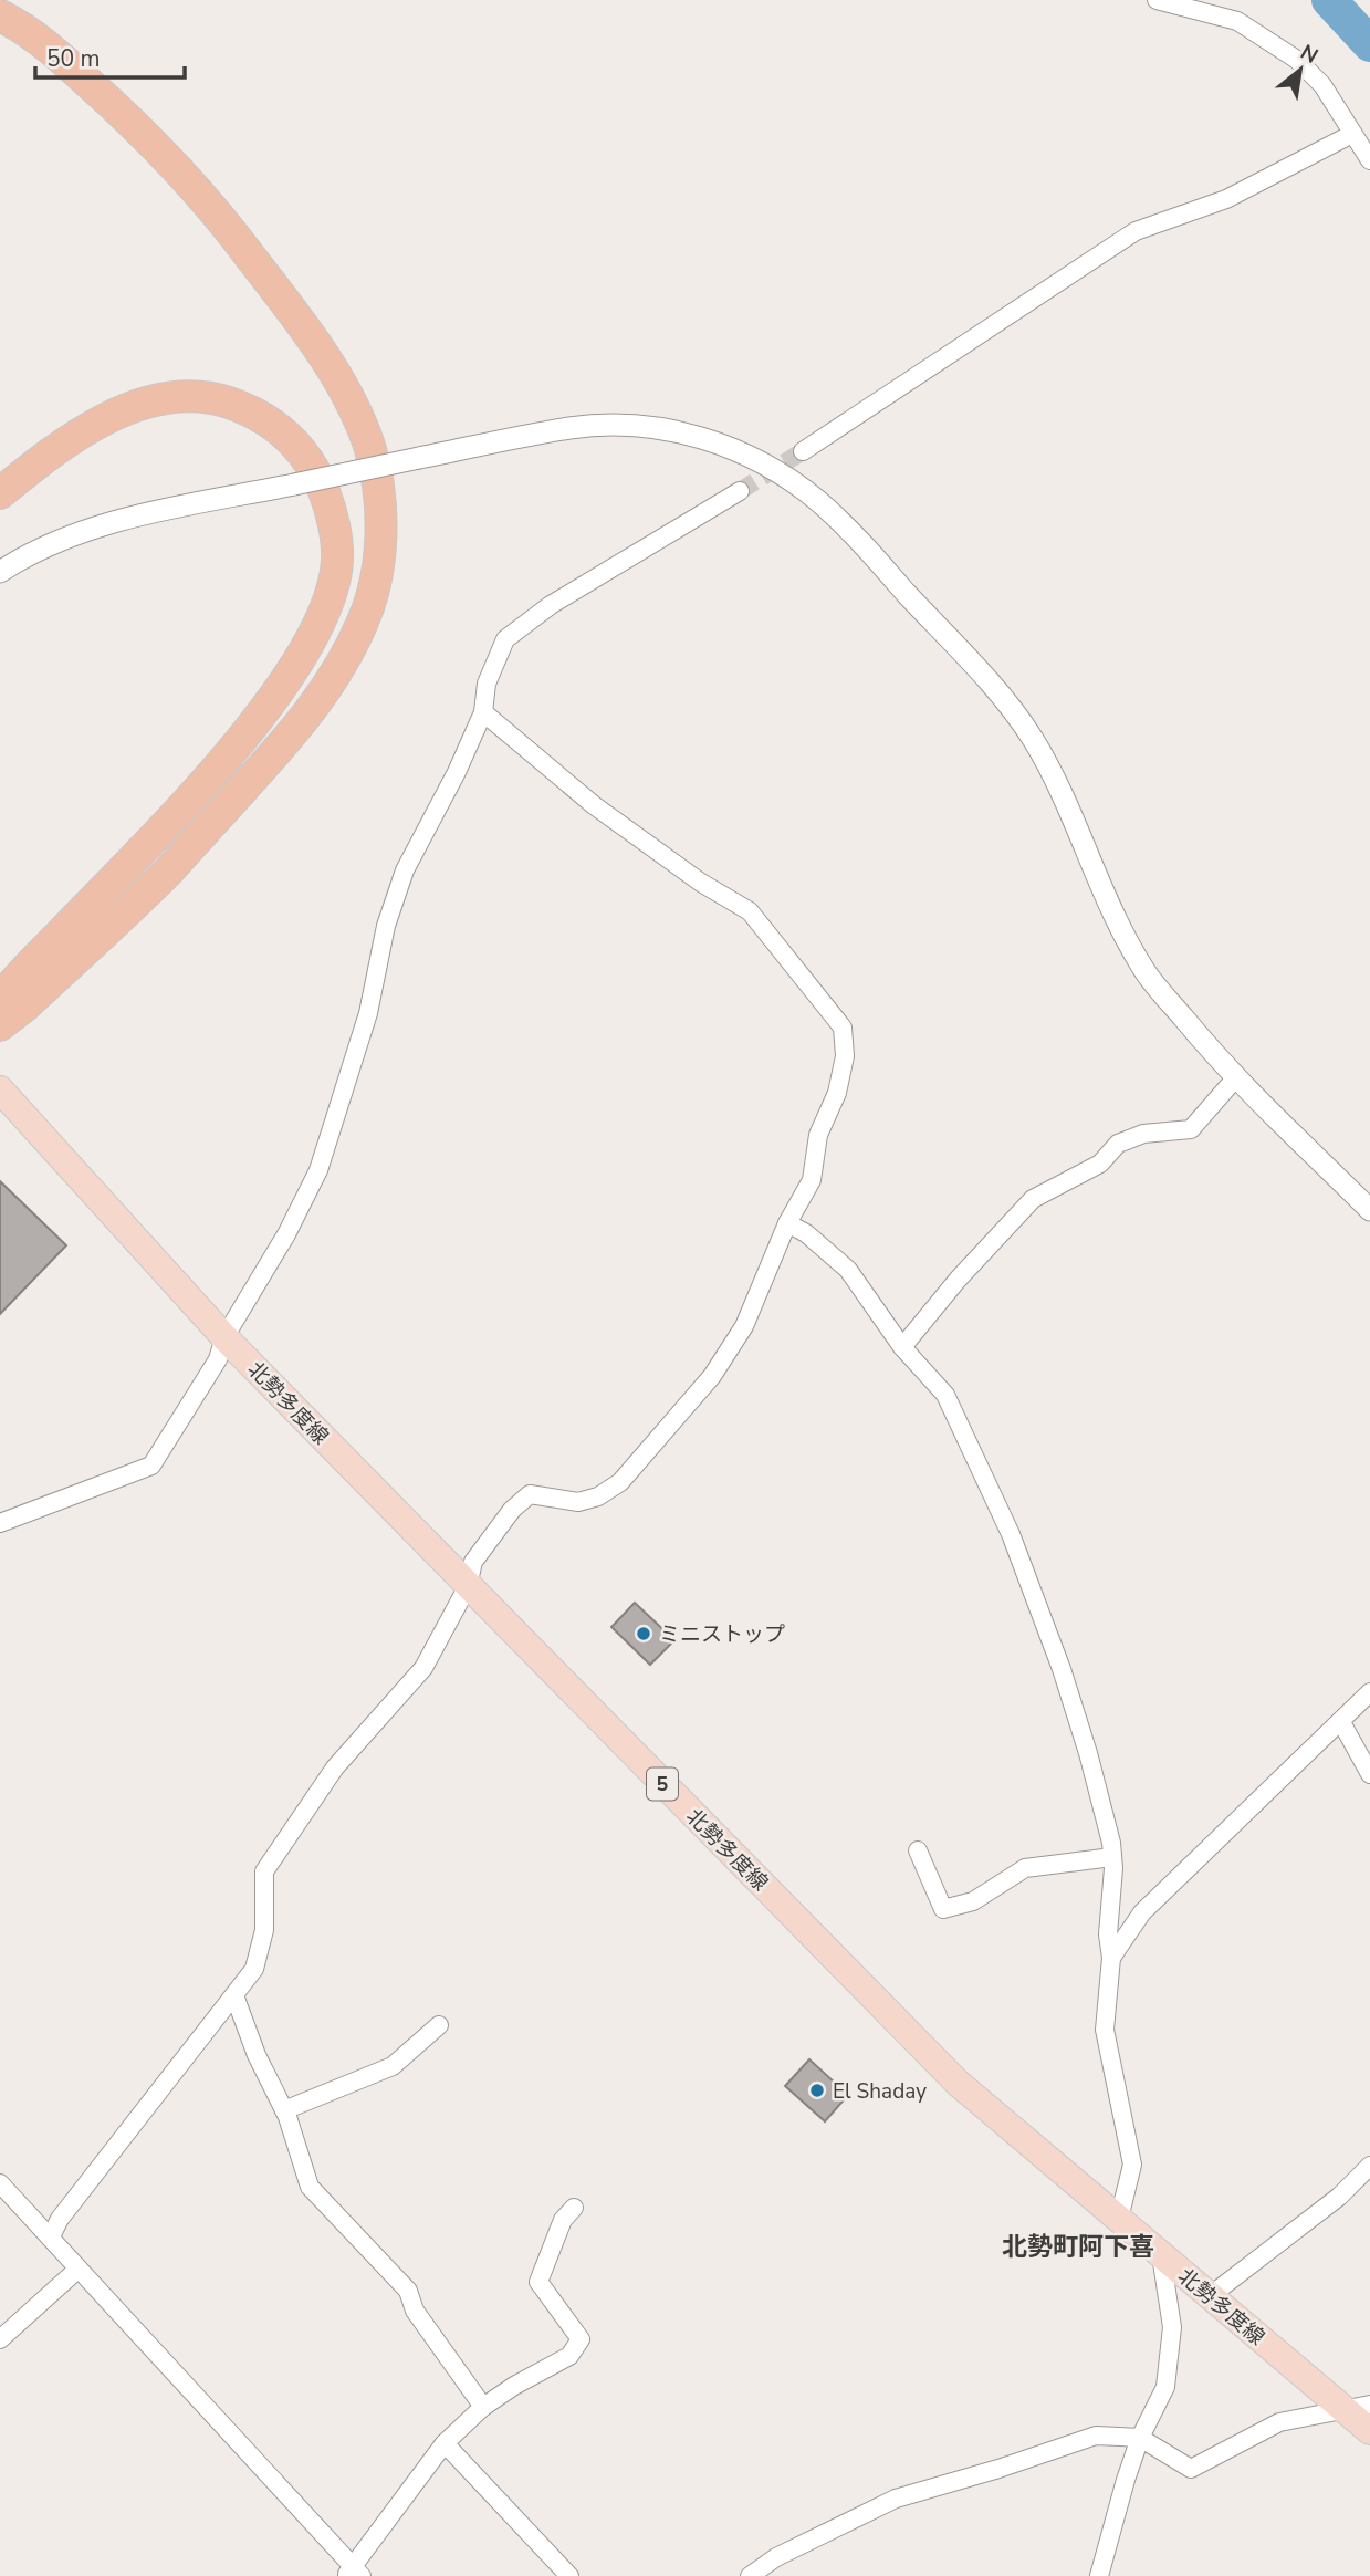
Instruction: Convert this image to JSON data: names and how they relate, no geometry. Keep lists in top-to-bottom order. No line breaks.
{"streets":{"main road":["北勢多度線","5"]},"districts":["北勢町阿下喜"],"places":["ミニストップ","El Shaday"],"scale_bar":"50 m","north":"top right"}
